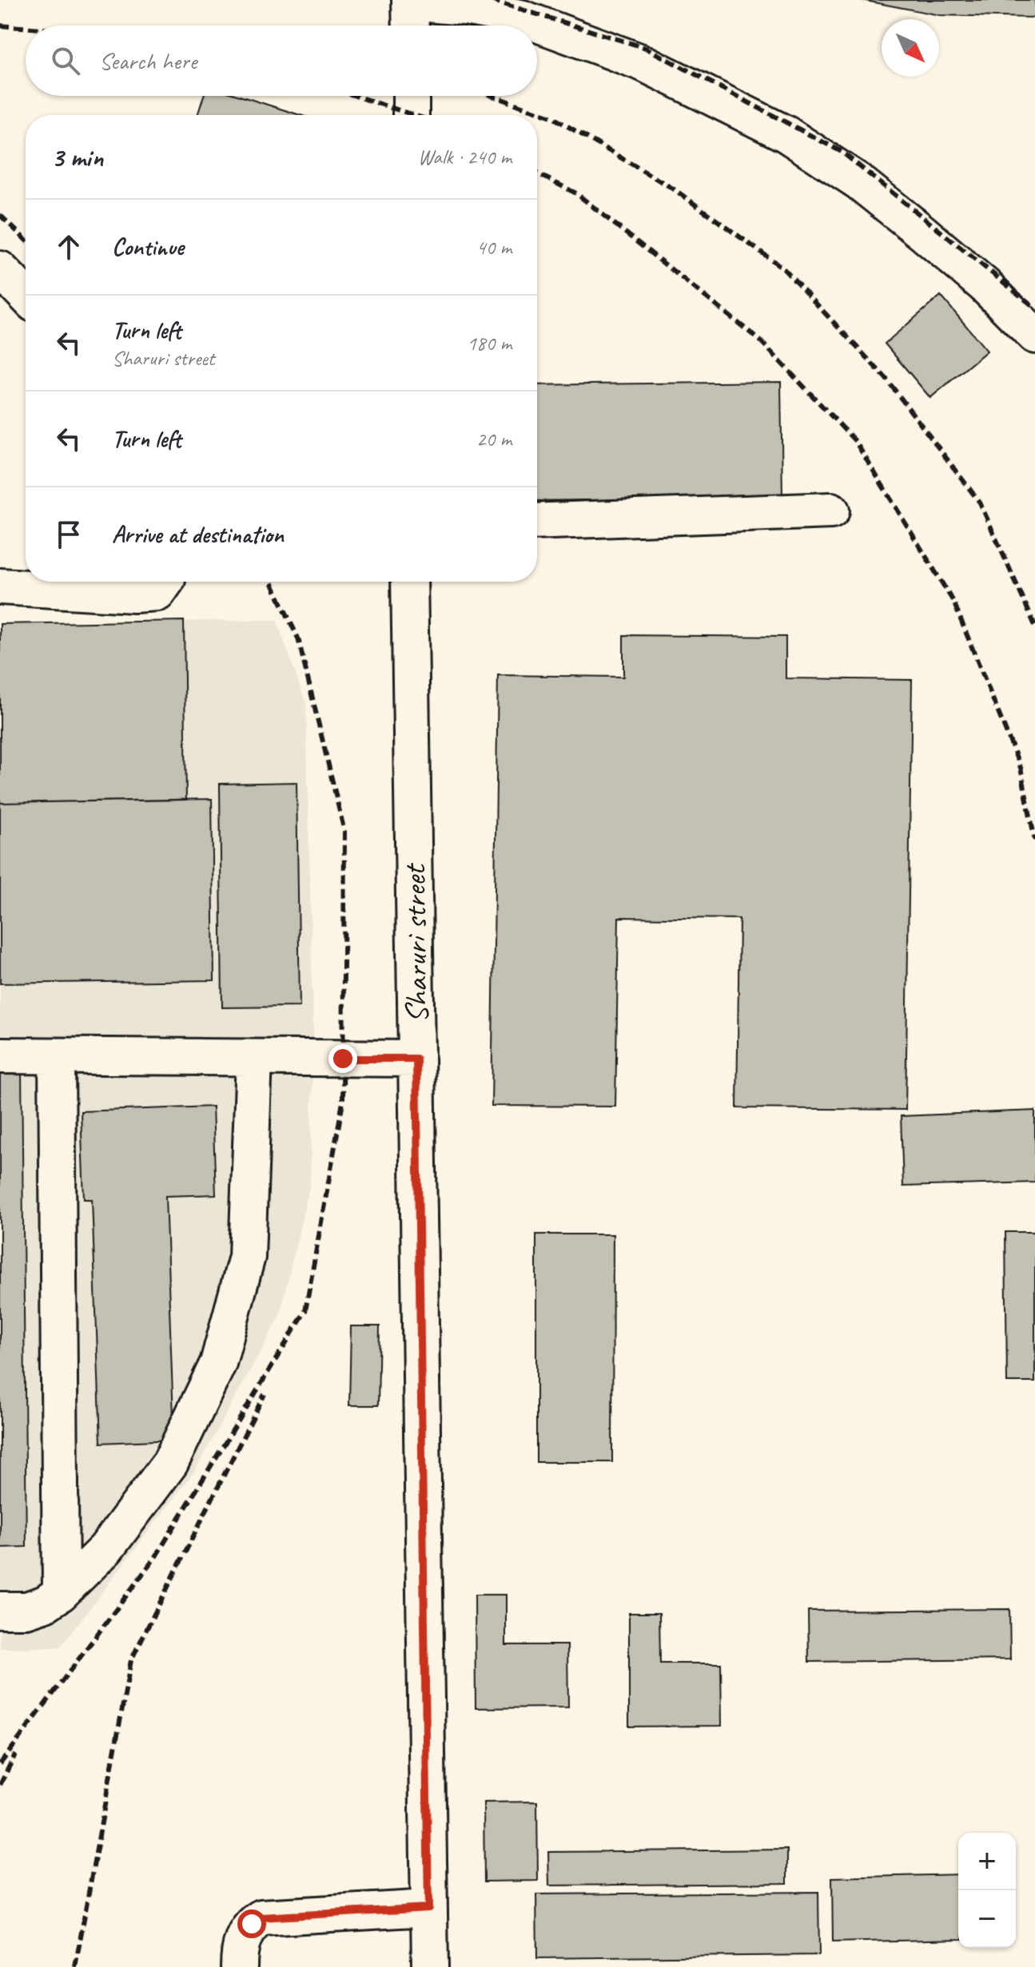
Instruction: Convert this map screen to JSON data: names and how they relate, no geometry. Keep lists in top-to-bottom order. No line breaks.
{"streets":{"street":["Sharuri street"]},"north":"bottom right","page":{"search":"Search here","heading":["3 min","Walk · 240 m"],"list":[["Continue","40 m"],["Turn left","Sharuri street","180 m"],["Turn left","20 m"],"Arrive at destination"],"map_buttons":["+","−"]}}
